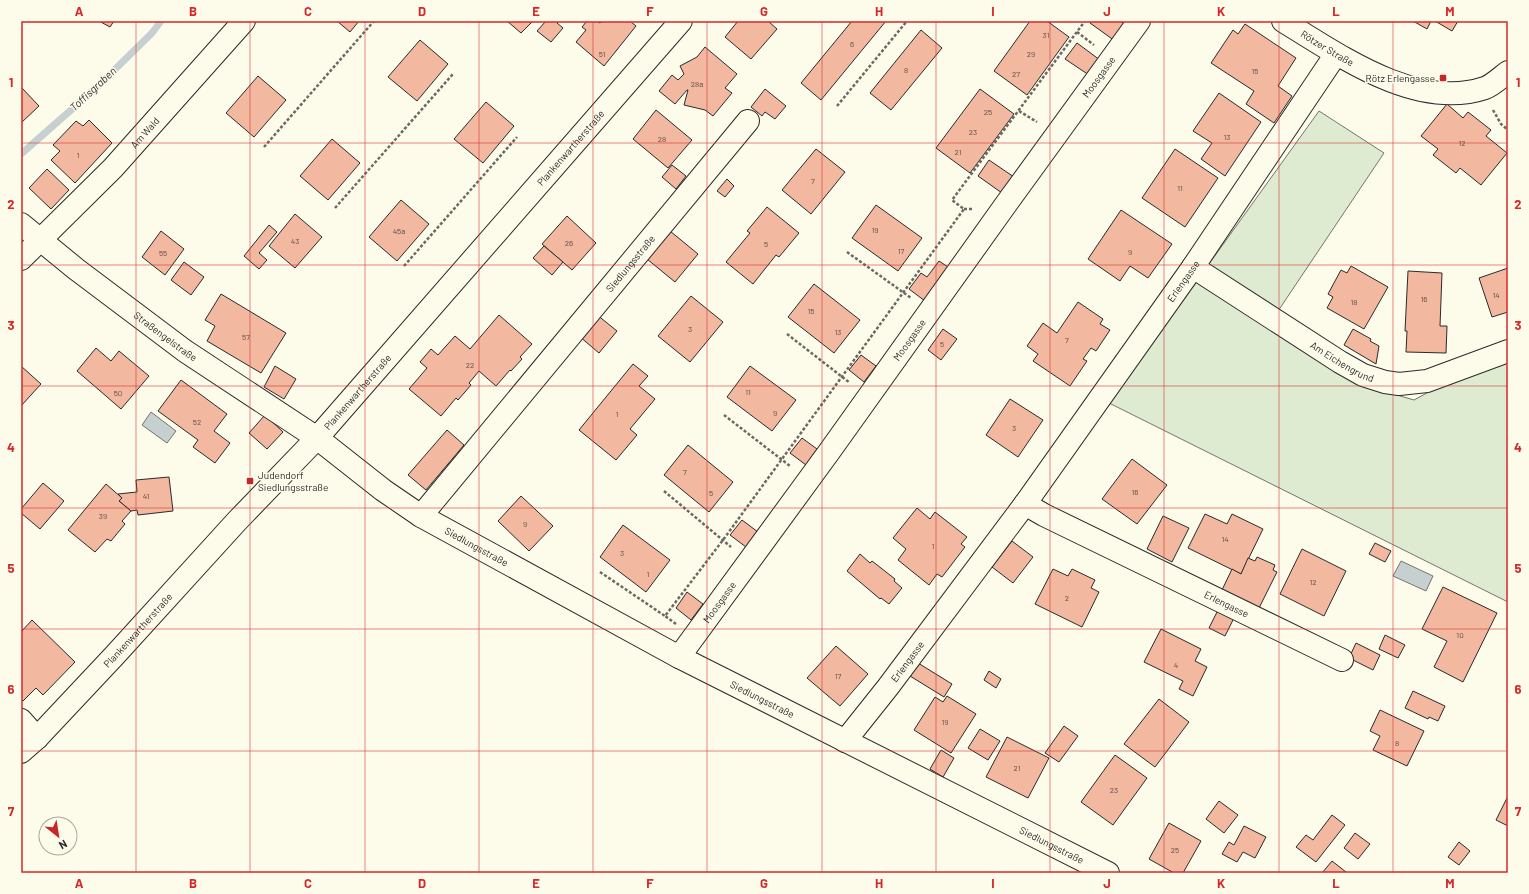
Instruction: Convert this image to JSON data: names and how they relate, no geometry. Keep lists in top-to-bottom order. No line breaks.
{"streets":{"street":["Rötzer Straße","Moosgasse","Am Wald","Plankenwartherstraße","Siedlungsstraße","Erlengasse","Straßengelstraße","Am Eichengrund"]},"crossings":[["Rötzer Straße","Erlengasse"],["Moosgasse","Siedlungsstraße"],["Am Wald","Straßengelstraße"],["Plankenwartherstraße","Siedlungsstraße"],["Plankenwartherstraße","Straßengelstraße"],["Siedlungsstraße","Erlengasse"],["Siedlungsstraße","Straßengelstraße"],["Erlengasse","Am Eichengrund"]],"water":["Toffisgraben"],"places":{"transit":["Rötz Erlengasse","Judendorf Siedlungsstraße"]},"house_numbers":["31","6","51","29","8","15","27","28a","25","23","13","28","12","21","1","7","11","19","45a","43","26","5","17","9","55","14","16","18","15","3","13","57","7","5","22","11","50","9","1","52","3","7","16","5","41","39","9","14","1","3","1","12","2","10","4","17","19","8","21","23","25"],"north":"bottom right","grid":{"columns":["A","B","C","D","E","F","G","H","I","J","K","L","M"],"rows":["1","2","3","4","5","6","7"]}}
